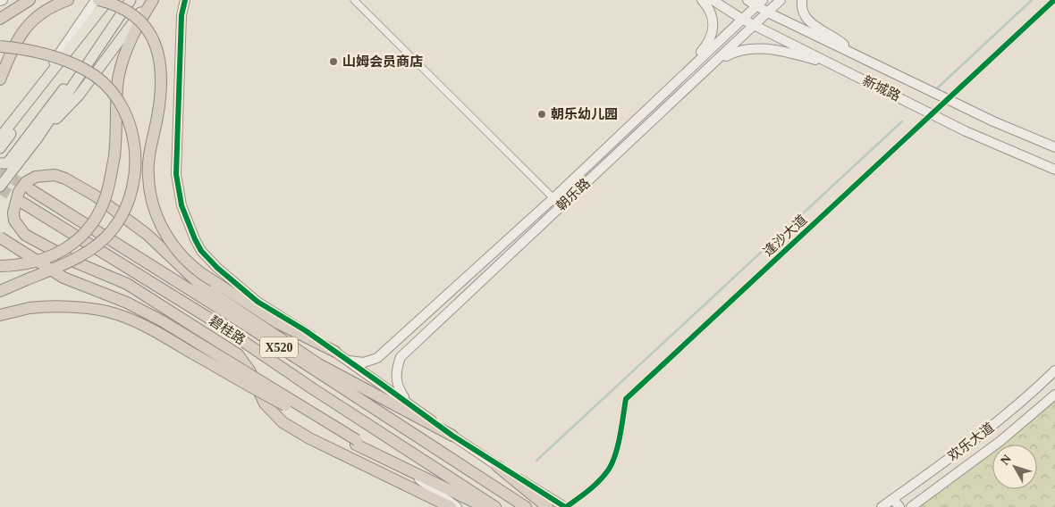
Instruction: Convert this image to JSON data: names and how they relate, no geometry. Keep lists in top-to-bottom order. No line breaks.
{"streets":{"highway":["碧桂路","X520"],"street":["新城路","朝乐路","逢沙大道","欢乐大道"]},"crossings":[["新城路","朝乐路"],["新城路","逢沙大道"]],"places":["山姆会员商店","朝乐幼儿园"],"north":"top left"}
